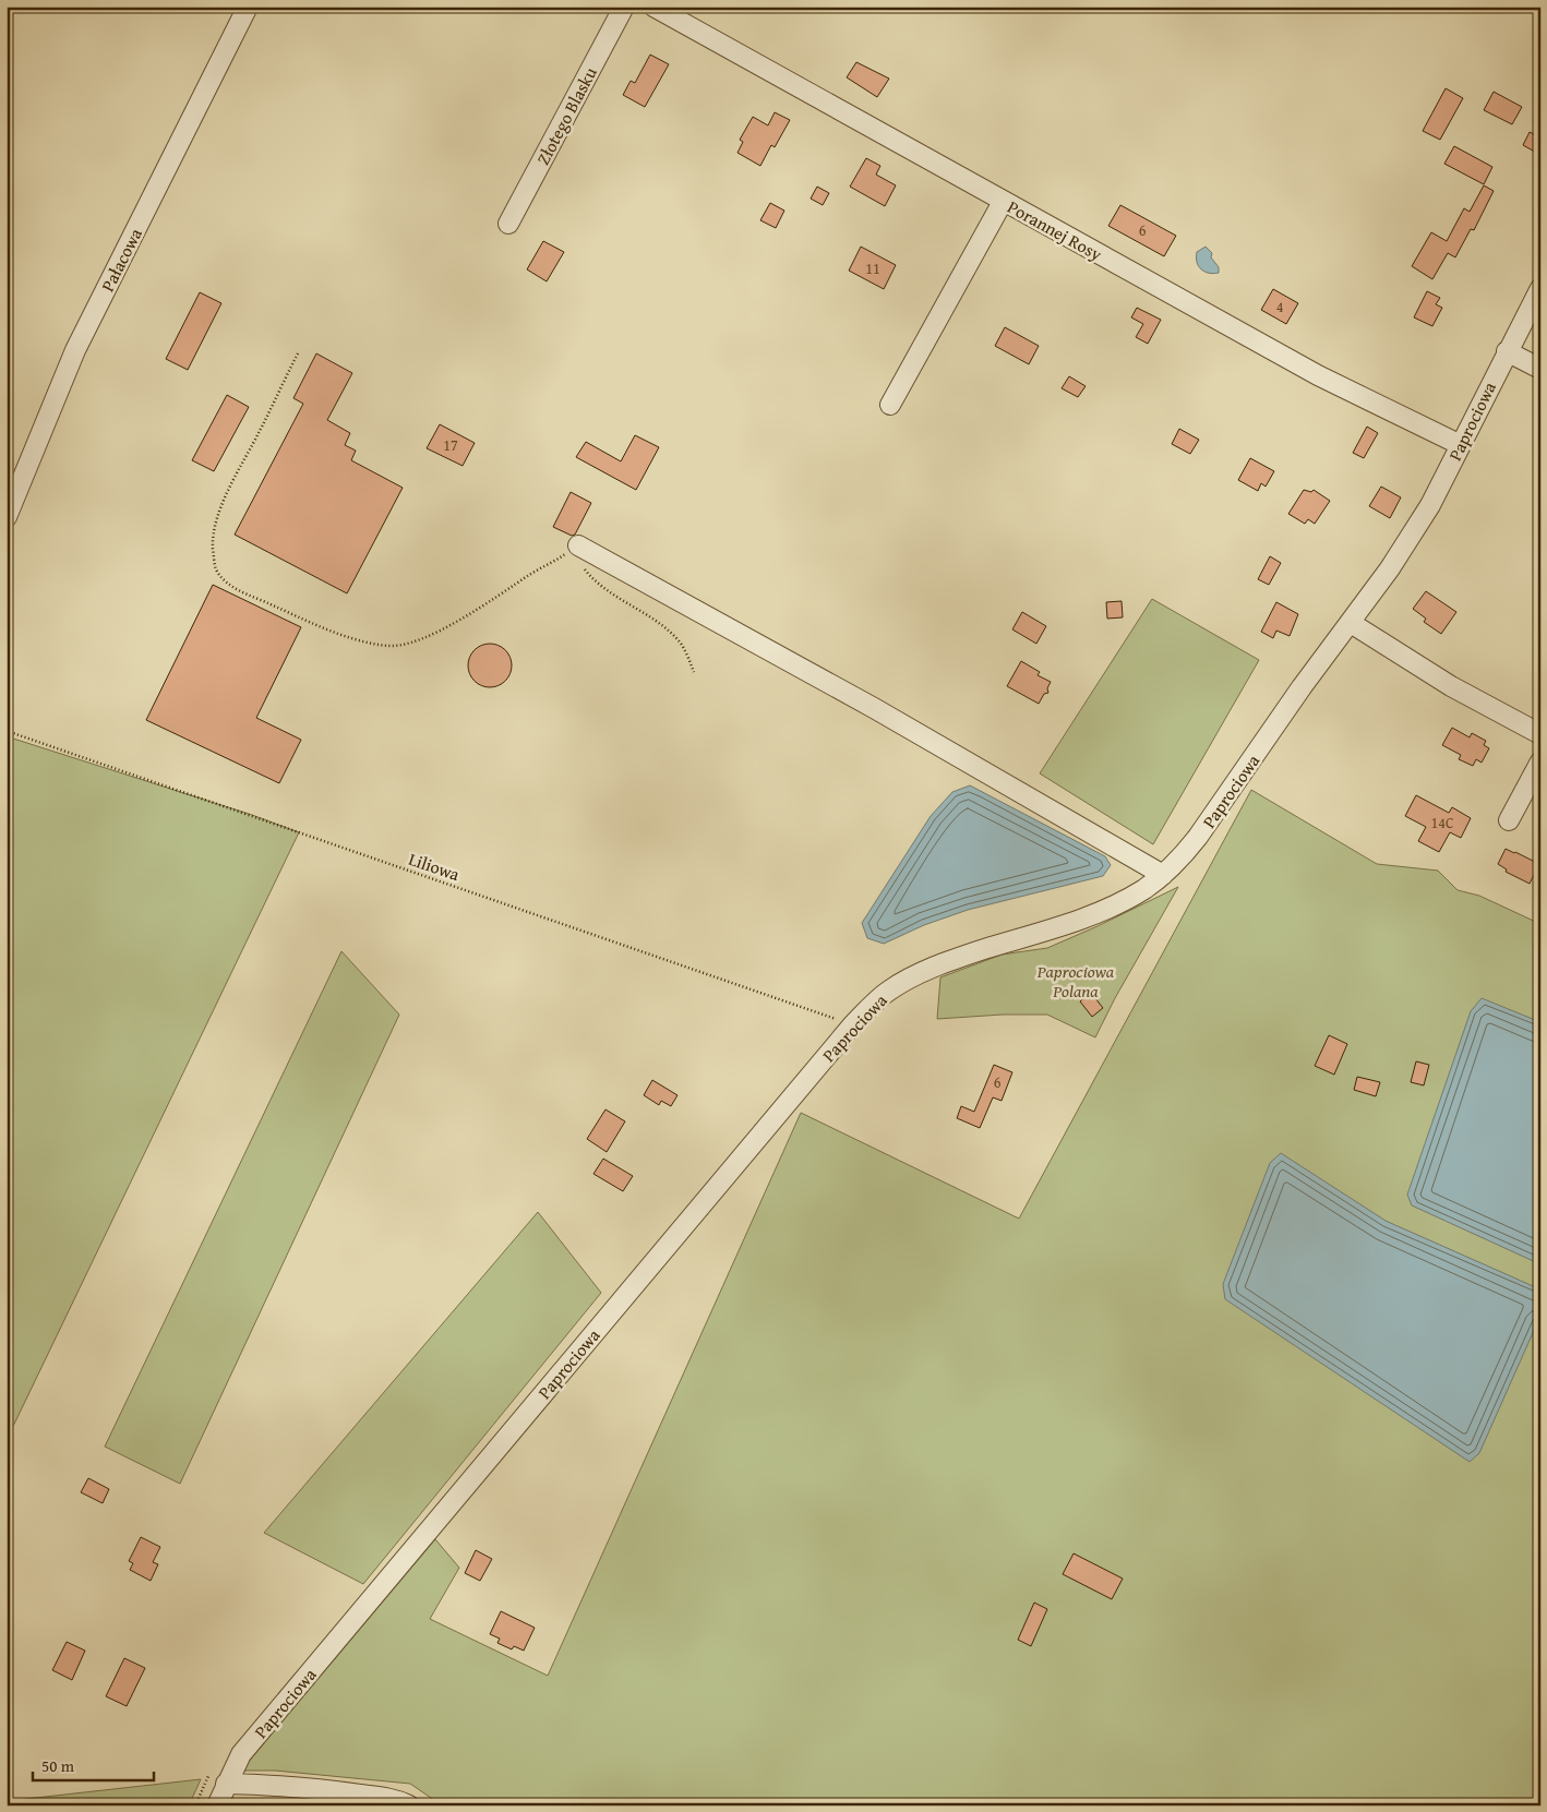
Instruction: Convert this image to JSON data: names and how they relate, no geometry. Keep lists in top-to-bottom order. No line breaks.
{"streets":{"street":["Złotego Blasku","Porannej Rosy","Pałacowa","Paprociowa"],"path":["Liliowa"]},"crossings":[["Porannej Rosy","Paprociowa"],["Paprociowa","Liliowa"]],"parks":["Paprociowa Polana"],"house_numbers":["6","11","4","17","14C","6"],"scale_bar":"50 m"}
